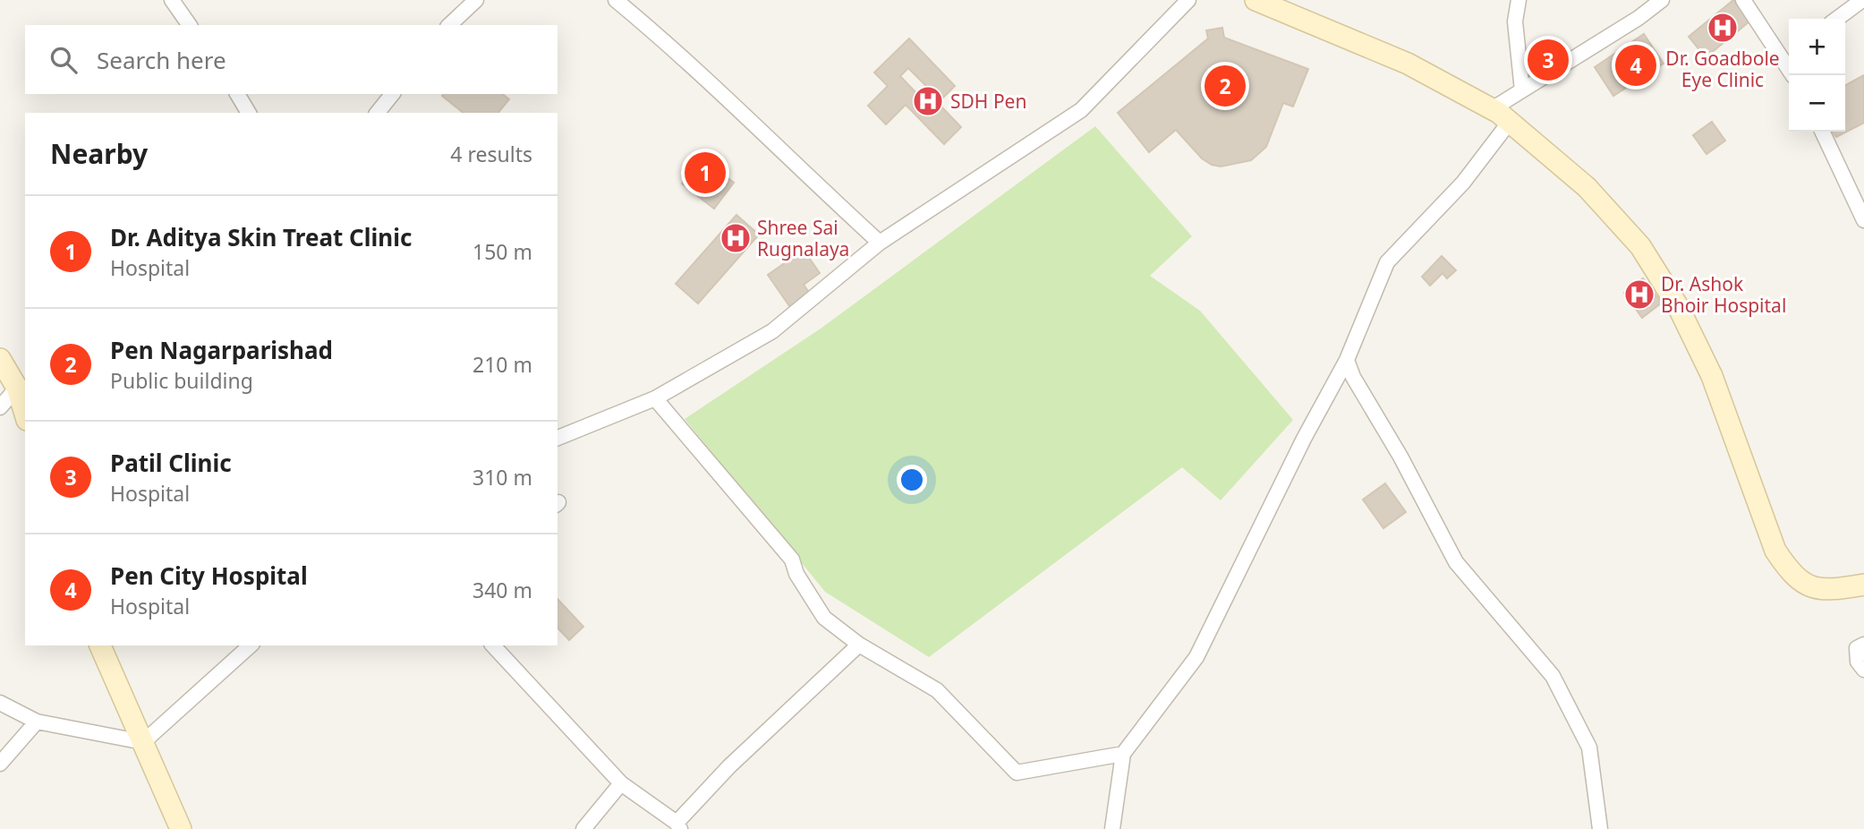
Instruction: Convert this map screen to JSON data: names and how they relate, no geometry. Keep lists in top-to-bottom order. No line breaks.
{"places":{"hospital":["Dr. Goadbole Eye Clinic","SDH Pen","Shree Sai Rugnalaya","Dr. Ashok Bhoir Hospital"]},"page":{"map_buttons":["+","−"],"search":"Search here","pins":["3","4","2","1"],"heading":["Nearby","4 results"],"list":[{"mark":"1","name":"Dr. Aditya Skin Treat Clinic","note":"Hospital","value":"150 m"},{"mark":"2","name":"Pen Nagarparishad","note":"Public building","value":"210 m"},{"mark":"3","name":"Patil Clinic","note":"Hospital","value":"310 m"},{"mark":"4","name":"Pen City Hospital","note":"Hospital","value":"340 m"}]}}
